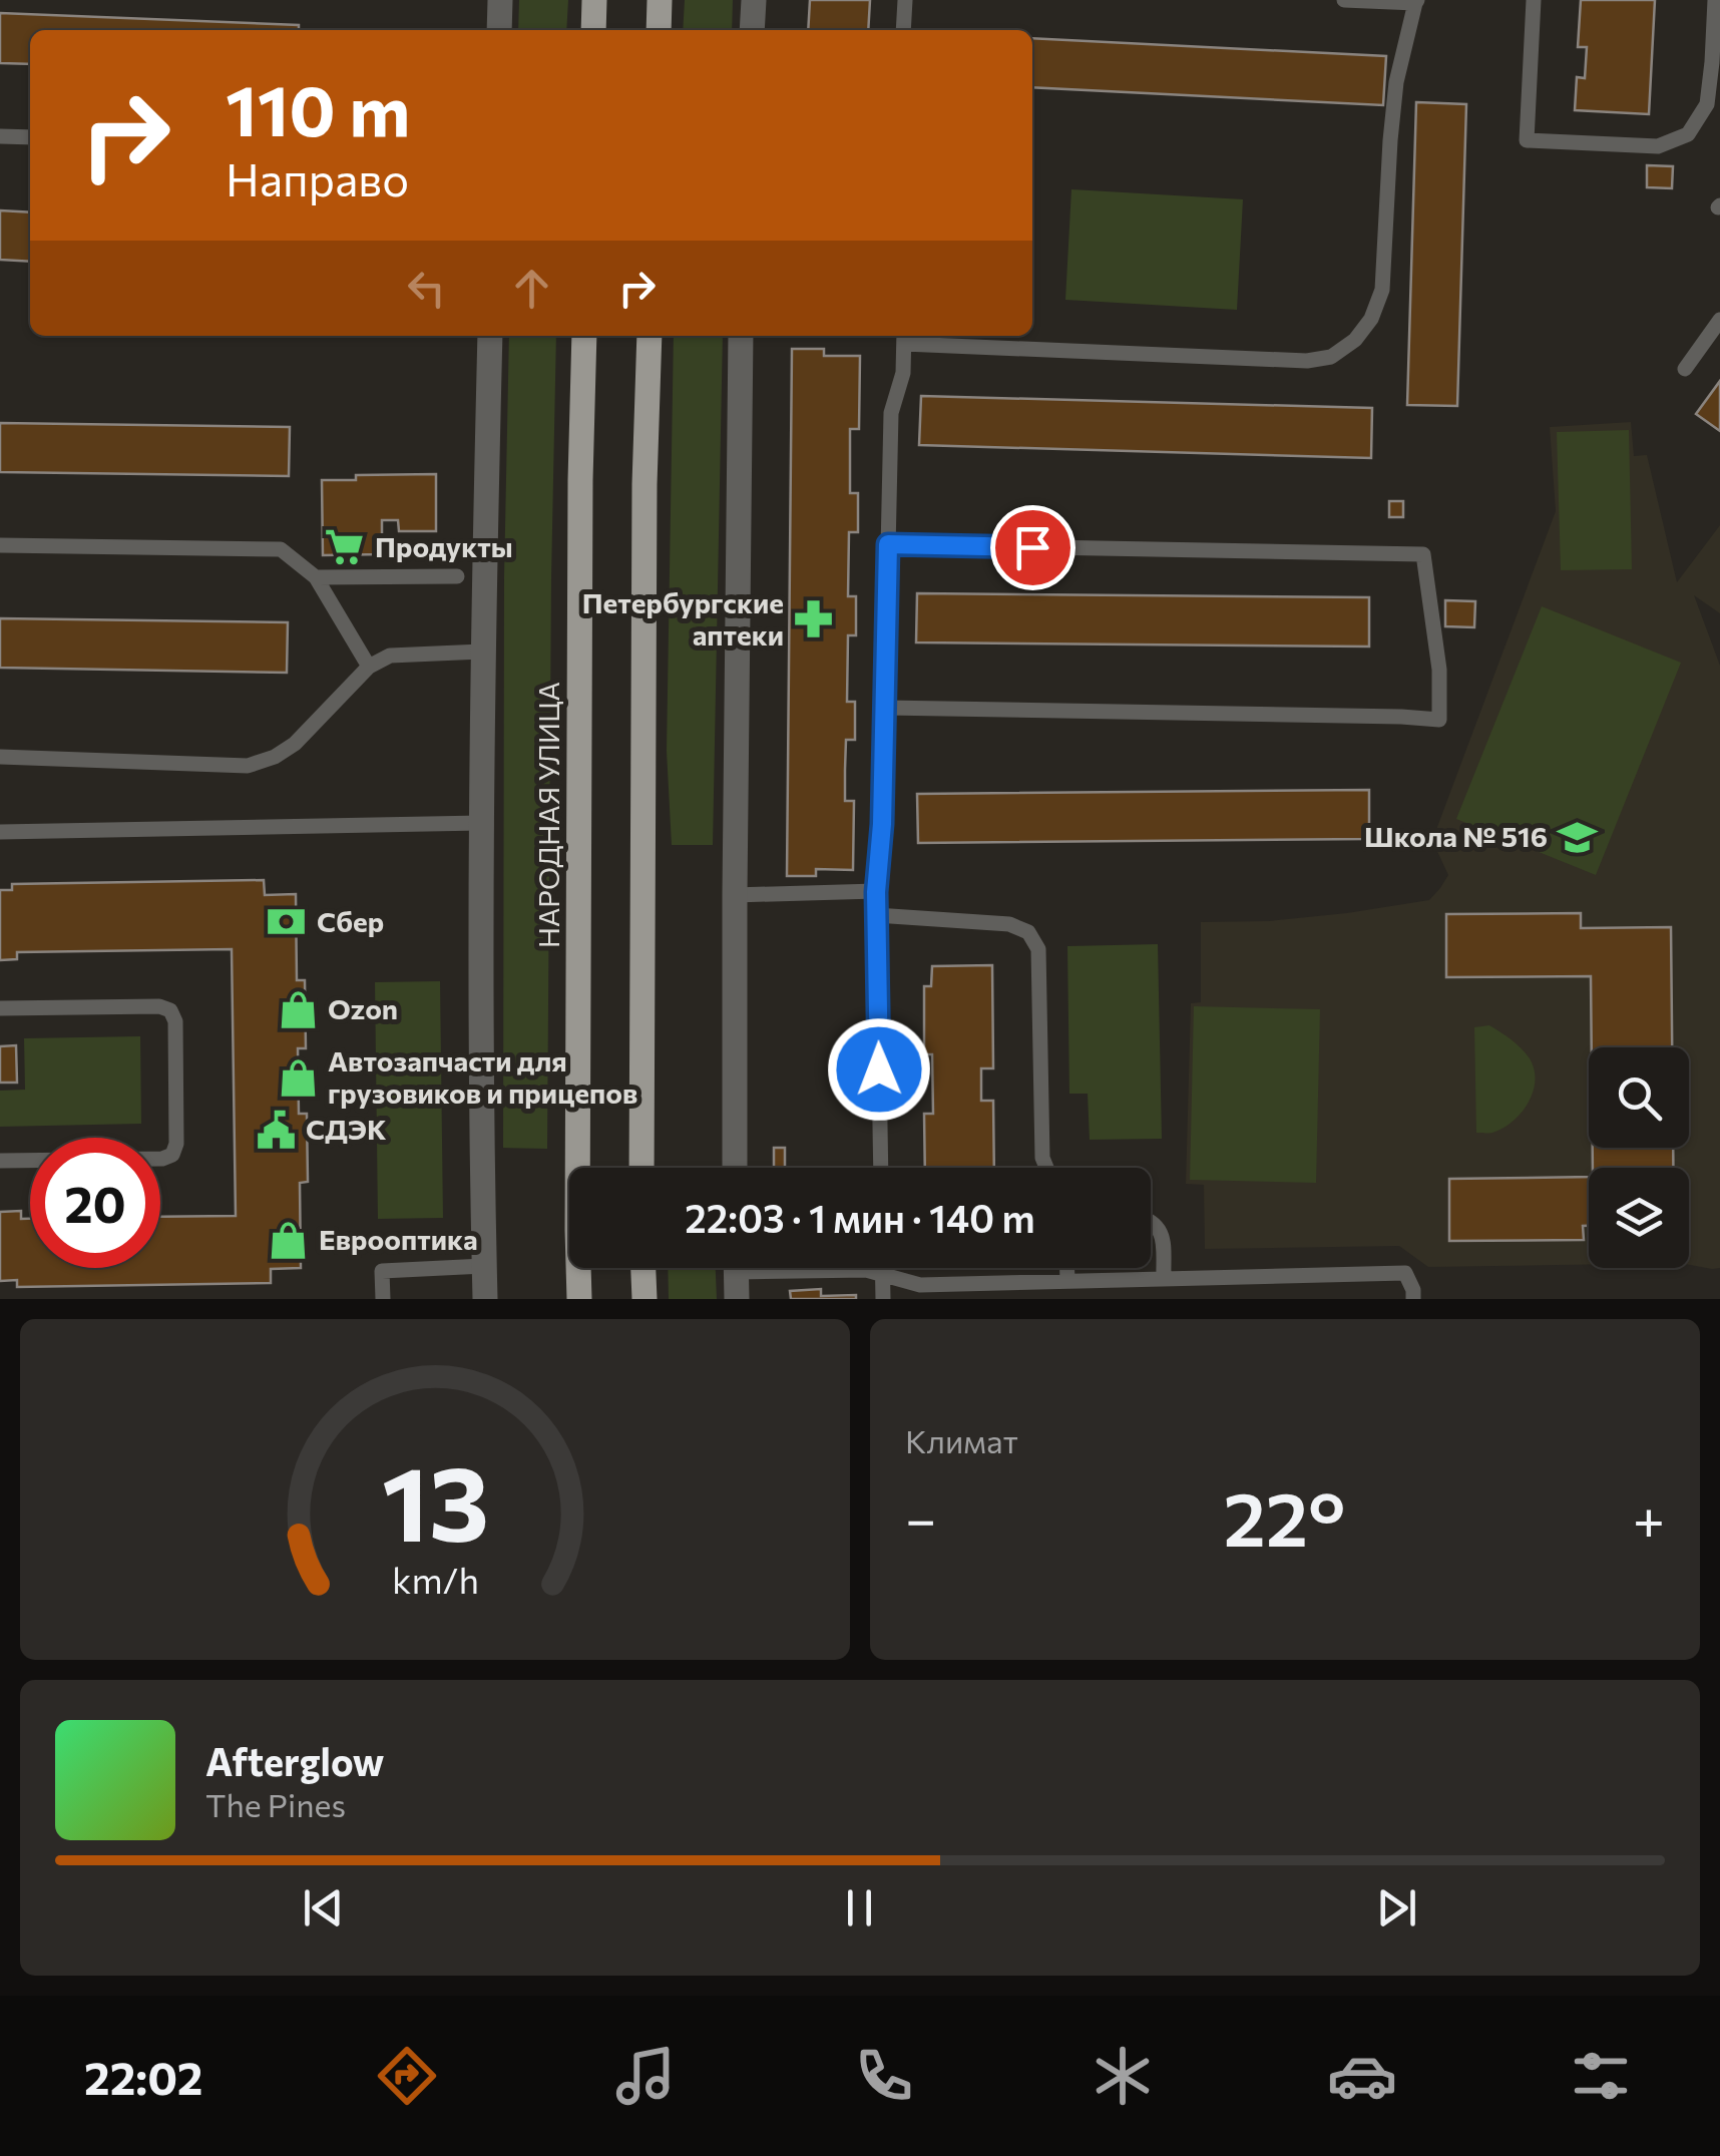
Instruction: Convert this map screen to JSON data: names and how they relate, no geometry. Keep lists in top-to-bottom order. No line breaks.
{"streets":{"main road":["НАРОДНАЯ УЛИЦА"]},"places":{"supermarket":["Продукты"],"pharmacy":["Петербургские аптеки"],"school or university":["Школа № 516"],"bank":["Сбер"],"shop":["Ozon","Автозапчасти для грузовиков и прицепов","Еврооптика"],"public building":["СДЭК"]},"page":{"turn":["110 m","Направо"],"limit":"20","trip":"22:03 · 1 мин · 140 m","tile":"Климат","heat":["−","22°","+"],"song":["Afterglow","The Pines"],"tabs":"22:02","gauge":["13","km/h"]}}
